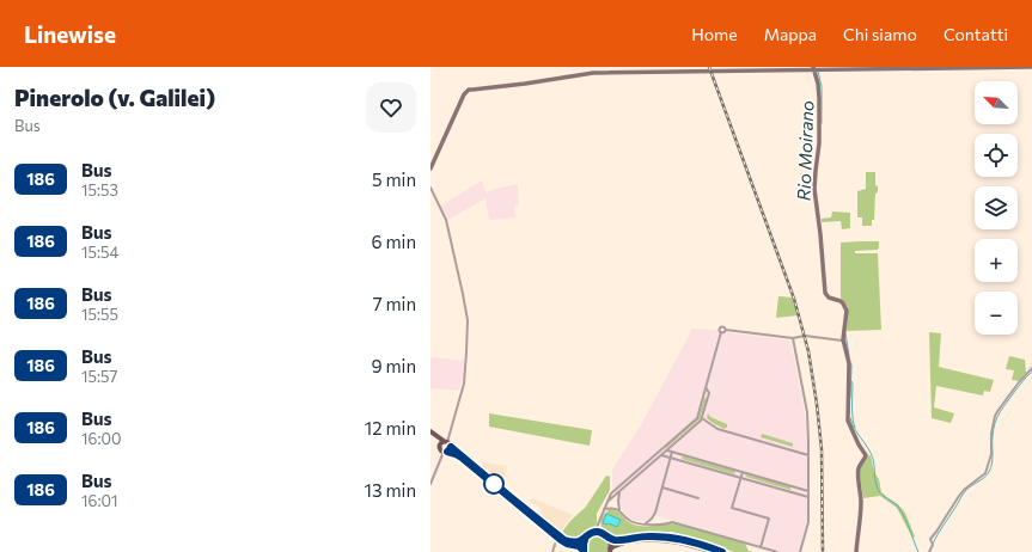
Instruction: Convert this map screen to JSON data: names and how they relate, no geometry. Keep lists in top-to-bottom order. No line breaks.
{"water":["Rio Moirano"],"lines":["bus line 186"],"north":"top left","page":{"header":"Linewise","nav":["Home","Mappa","Chi siamo","Contatti"],"heading":["Pinerolo (v. Galilei)","Bus"],"map_buttons":["+","−"],"list":[{"mark":"186","name":"Bus","note":"15:53","value":"5 min"},{"mark":"186","name":"Bus","note":"15:54","value":"6 min"},{"mark":"186","name":"Bus","note":"15:55","value":"7 min"},{"mark":"186","name":"Bus","note":"15:57","value":"9 min"},{"mark":"186","name":"Bus","note":"16:00","value":"12 min"},{"mark":"186","name":"Bus","note":"16:01","value":"13 min"}]}}
